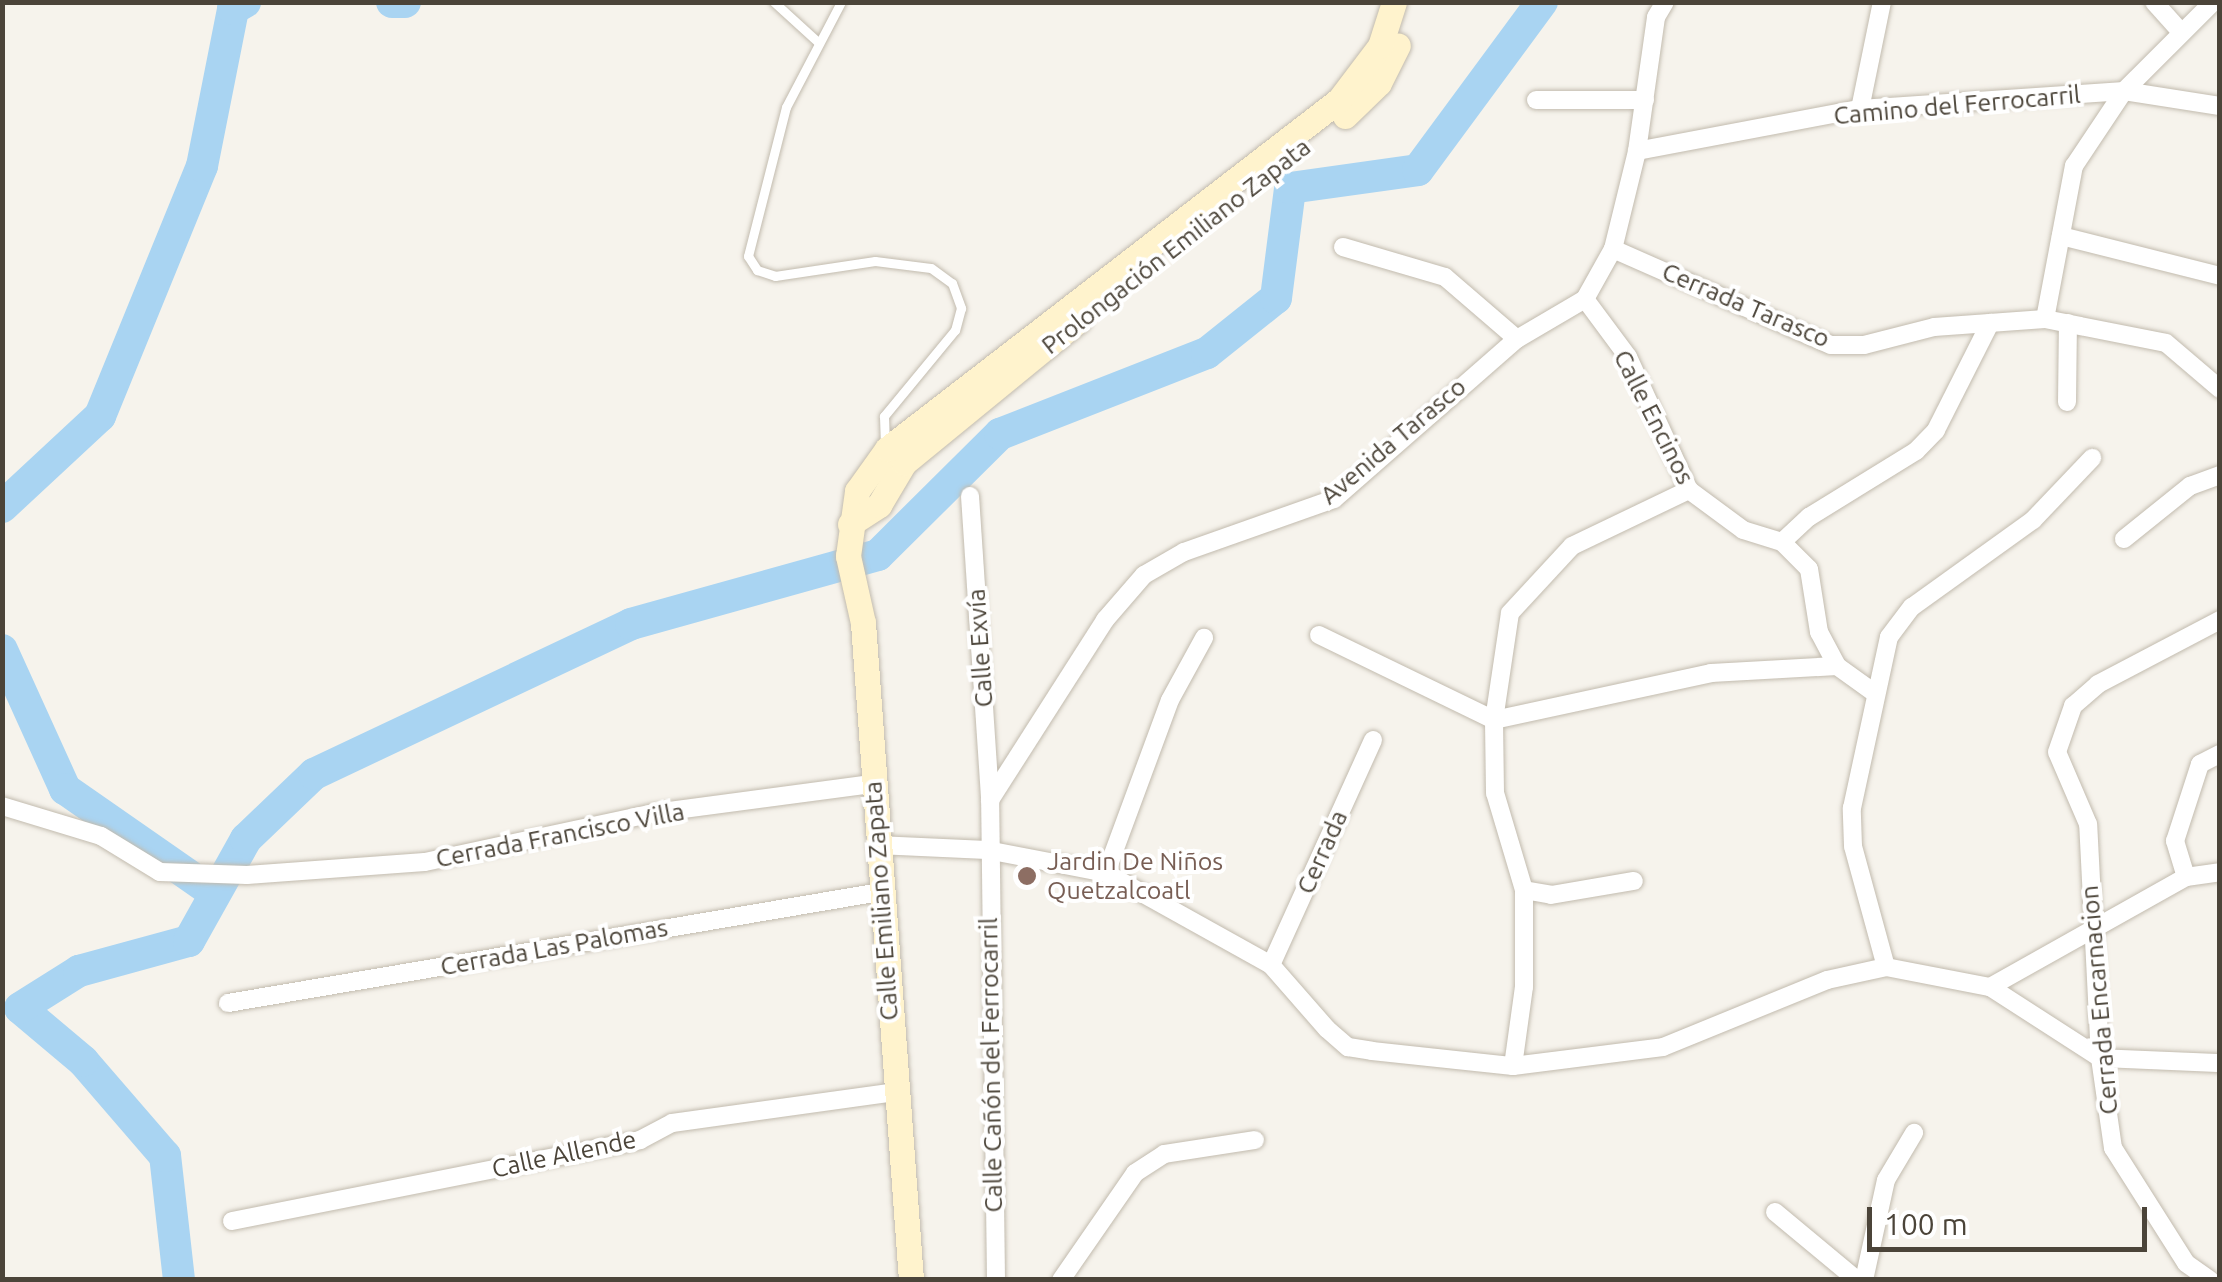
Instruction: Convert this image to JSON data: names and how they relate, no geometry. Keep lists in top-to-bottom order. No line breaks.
{"streets":{"main road":["Prolongación Emiliano Zapata","Calle Emiliano Zapata"],"street":["Camino del Ferrocarril","Cerrada Tarasco","Calle Encinos","Avenida Tarasco","Calle Exvía","Cerrada Francisco Villa","Cerrada","Cerrada Las Palomas","Cerrada Encarnacion","Calle Cañón del Ferrocarril","Calle Allende"]},"crossings":[["Camino del Ferrocarril","Avenida Tarasco"],["Prolongación Emiliano Zapata","Calle Emiliano Zapata"],["Cerrada Tarasco","Avenida Tarasco"],["Calle Encinos","Avenida Tarasco"],["Avenida Tarasco","Calle Exvía"],["Avenida Tarasco","Calle Cañón del Ferrocarril"],["Cerrada Francisco Villa","Calle Emiliano Zapata"],["Calle Emiliano Zapata","Cerrada Las Palomas"],["Calle Emiliano Zapata","Calle Allende"]],"places":["Jardin De Niños Quetzalcoatl"],"scale_bar":"100 m"}
